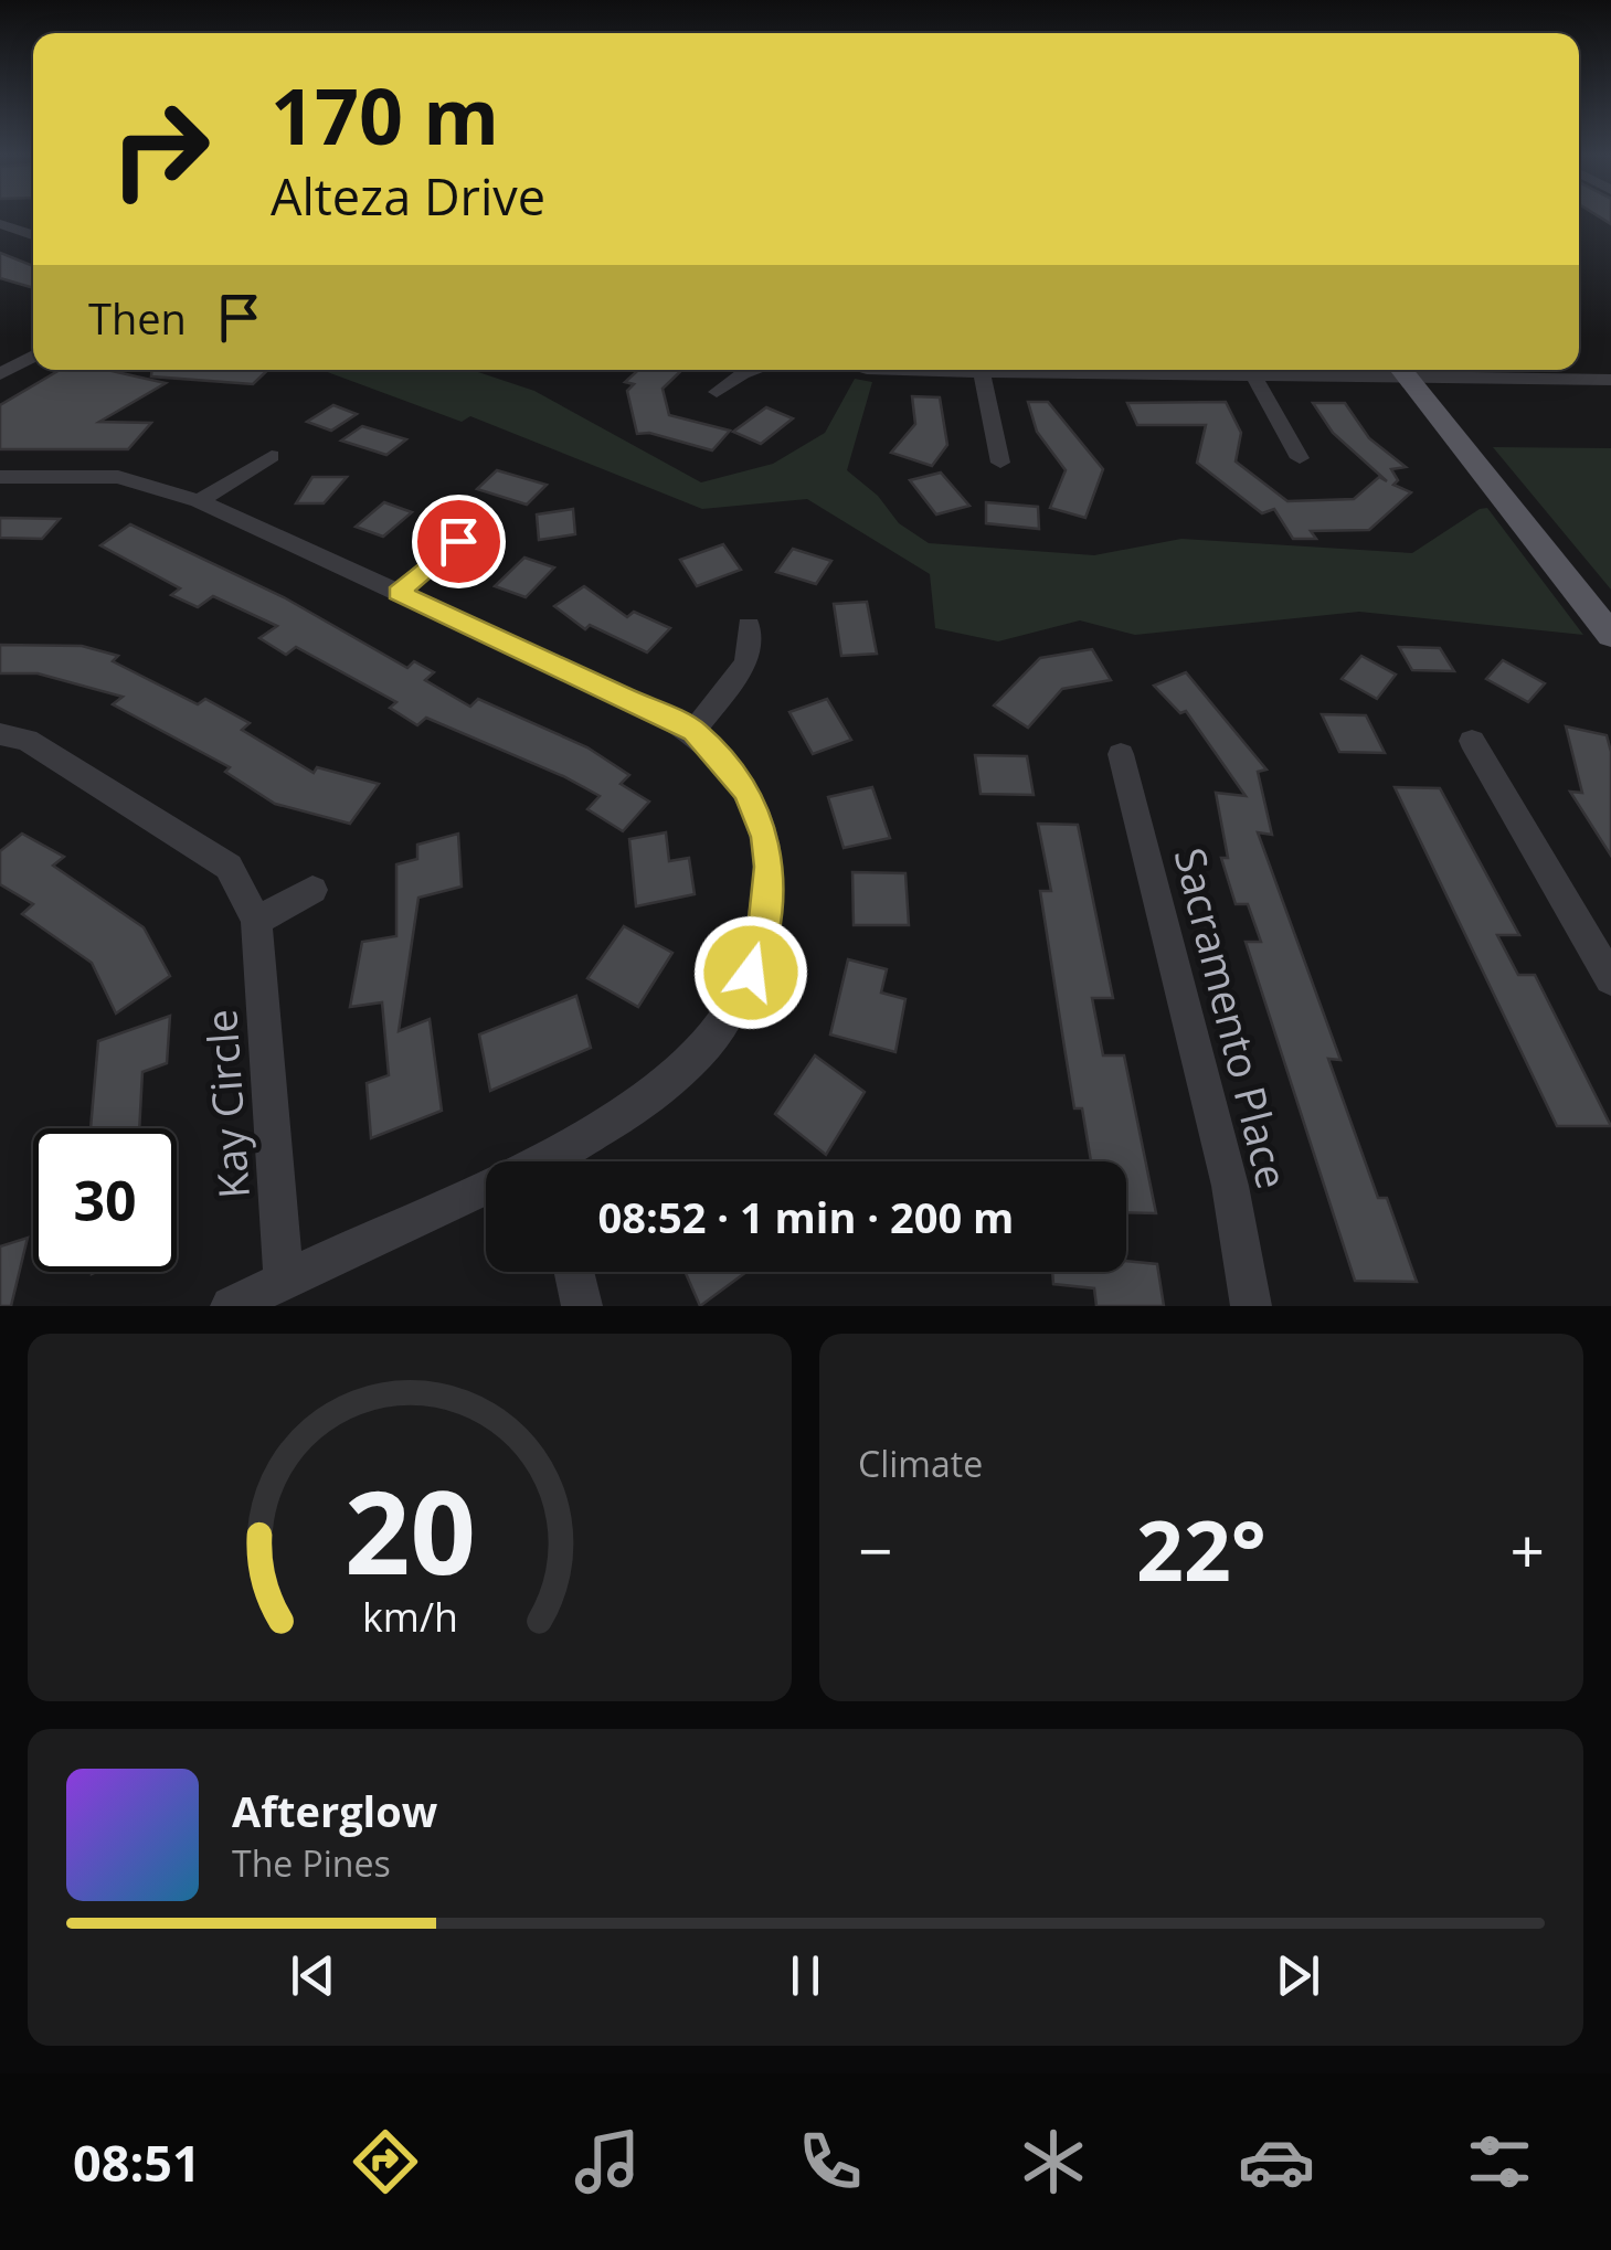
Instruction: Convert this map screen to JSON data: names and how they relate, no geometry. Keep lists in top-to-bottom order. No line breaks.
{"streets":{"street":["Sacramento Place","Kay Circle"]},"page":{"turn":["170 m","Alteza Drive"],"then":"Then","limit":"30","trip":"08:52 · 1 min · 200 m","tile":"Climate","heat":["−","22°","+"],"song":["Afterglow","The Pines"],"tabs":"08:51","gauge":["20","km/h"]}}
